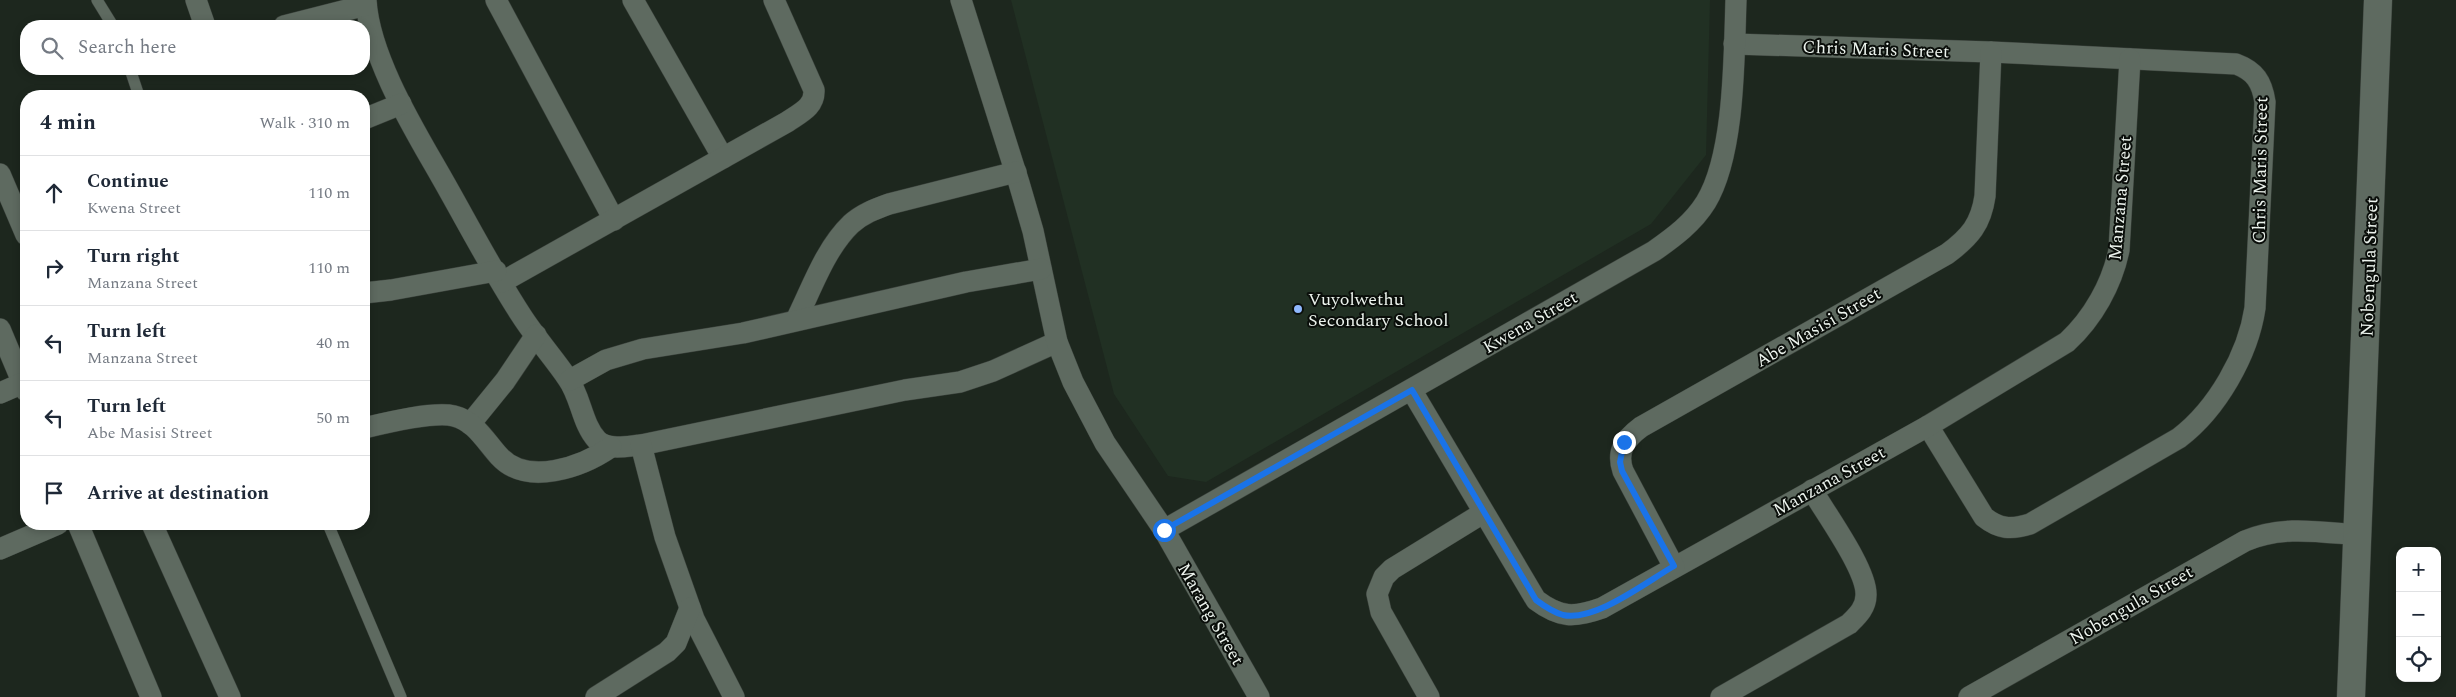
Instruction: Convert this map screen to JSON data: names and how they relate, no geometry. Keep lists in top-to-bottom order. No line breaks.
{"streets":{"street":["Chris Maris Street","Manzana Street","Nobengula Street","Kwena Street","Abe Masisi Street","Marang Street"]},"crossings":[["Chris Maris Street","Manzana Street"],["Chris Maris Street","Kwena Street"],["Chris Maris Street","Abe Masisi Street"],["Manzana Street","Kwena Street"],["Manzana Street","Abe Masisi Street"],["Kwena Street","Marang Street"]],"places":["Vuyolwethu Secondary School"],"page":{"search":"Search here","heading":["4 min","Walk · 310 m"],"list":[["Continue","Kwena Street","110 m"],["Turn right","Manzana Street","110 m"],["Turn left","Manzana Street","40 m"],["Turn left","Abe Masisi Street","50 m"],"Arrive at destination"],"map_buttons":["+","−"]}}
